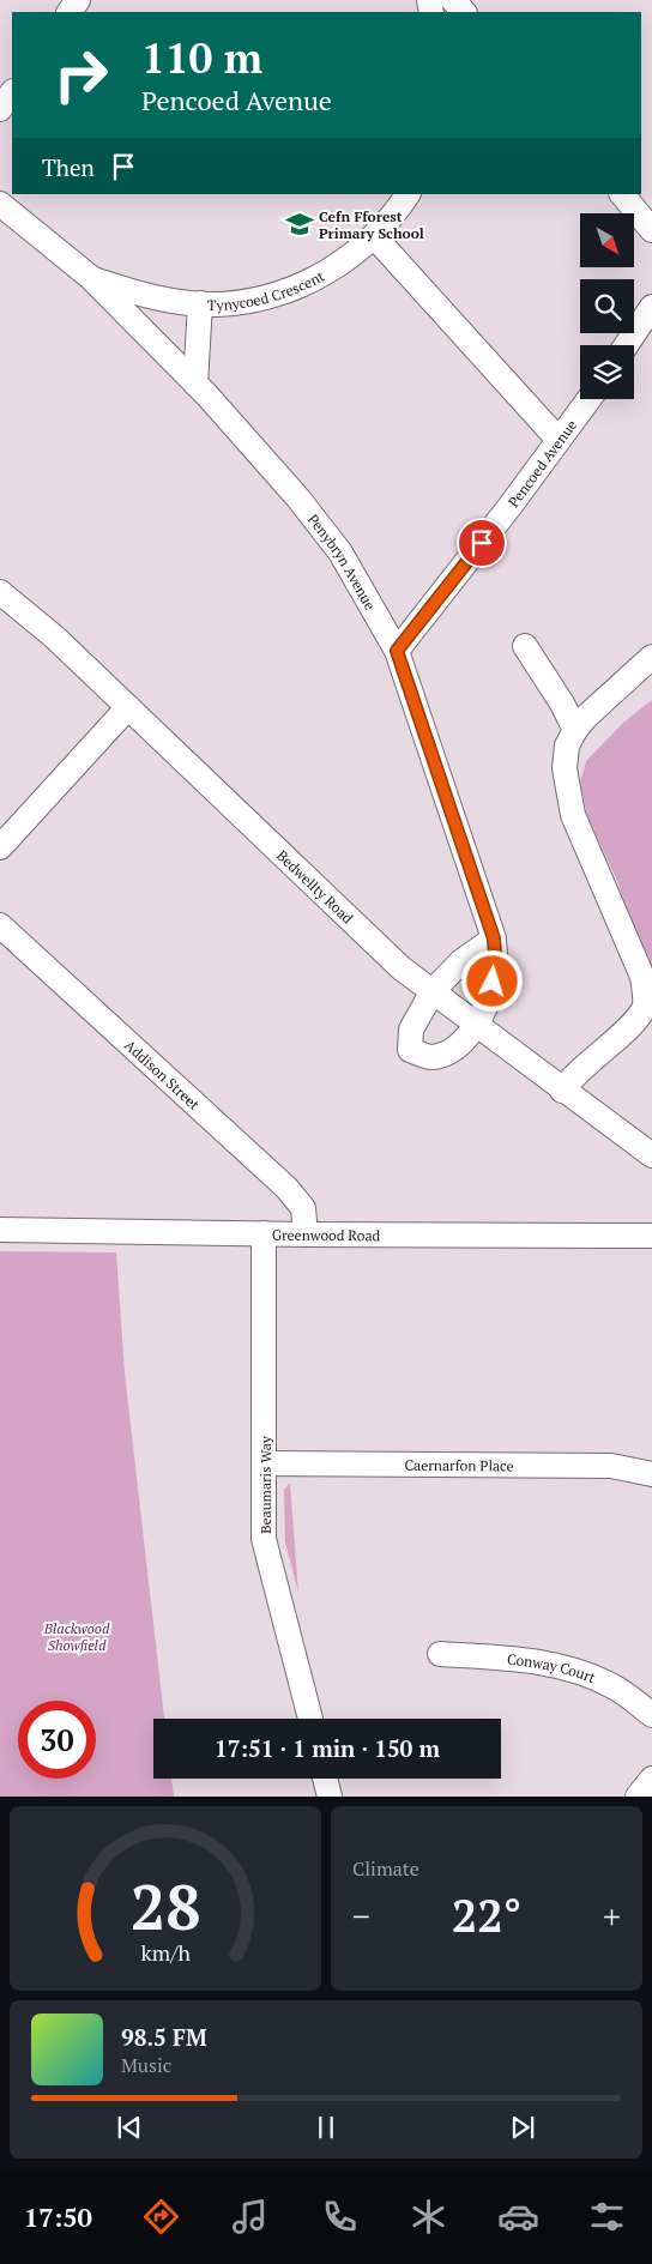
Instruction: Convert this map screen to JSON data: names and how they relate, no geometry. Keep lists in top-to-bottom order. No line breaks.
{"streets":{"street":["Tynycoed Crescent","Pencoed Avenue","Penybryn Avenue","Bedwellty Road","Addison Street","Greenwood Road","Caernarfon Place","Beaumaris Way","Conway Court"]},"crossings":[["Tynycoed Crescent","Penybryn Avenue"],["Pencoed Avenue","Penybryn Avenue"],["Penybryn Avenue","Bedwellty Road"],["Addison Street","Greenwood Road"],["Greenwood Road","Beaumaris Way"],["Caernarfon Place","Beaumaris Way"]],"parks":["Blackwood Showfield"],"places":{"school or university":["Cefn Fforest Primary School"]},"north":"bottom right","page":{"turn":["110 m","Pencoed Avenue"],"then":"Then","limit":"30","trip":"17:51 · 1 min · 150 m","tile":"Climate","heat":["−","22°","+"],"song":["98.5 FM","Music"],"tabs":"17:50","gauge":["28","km/h"]}}
